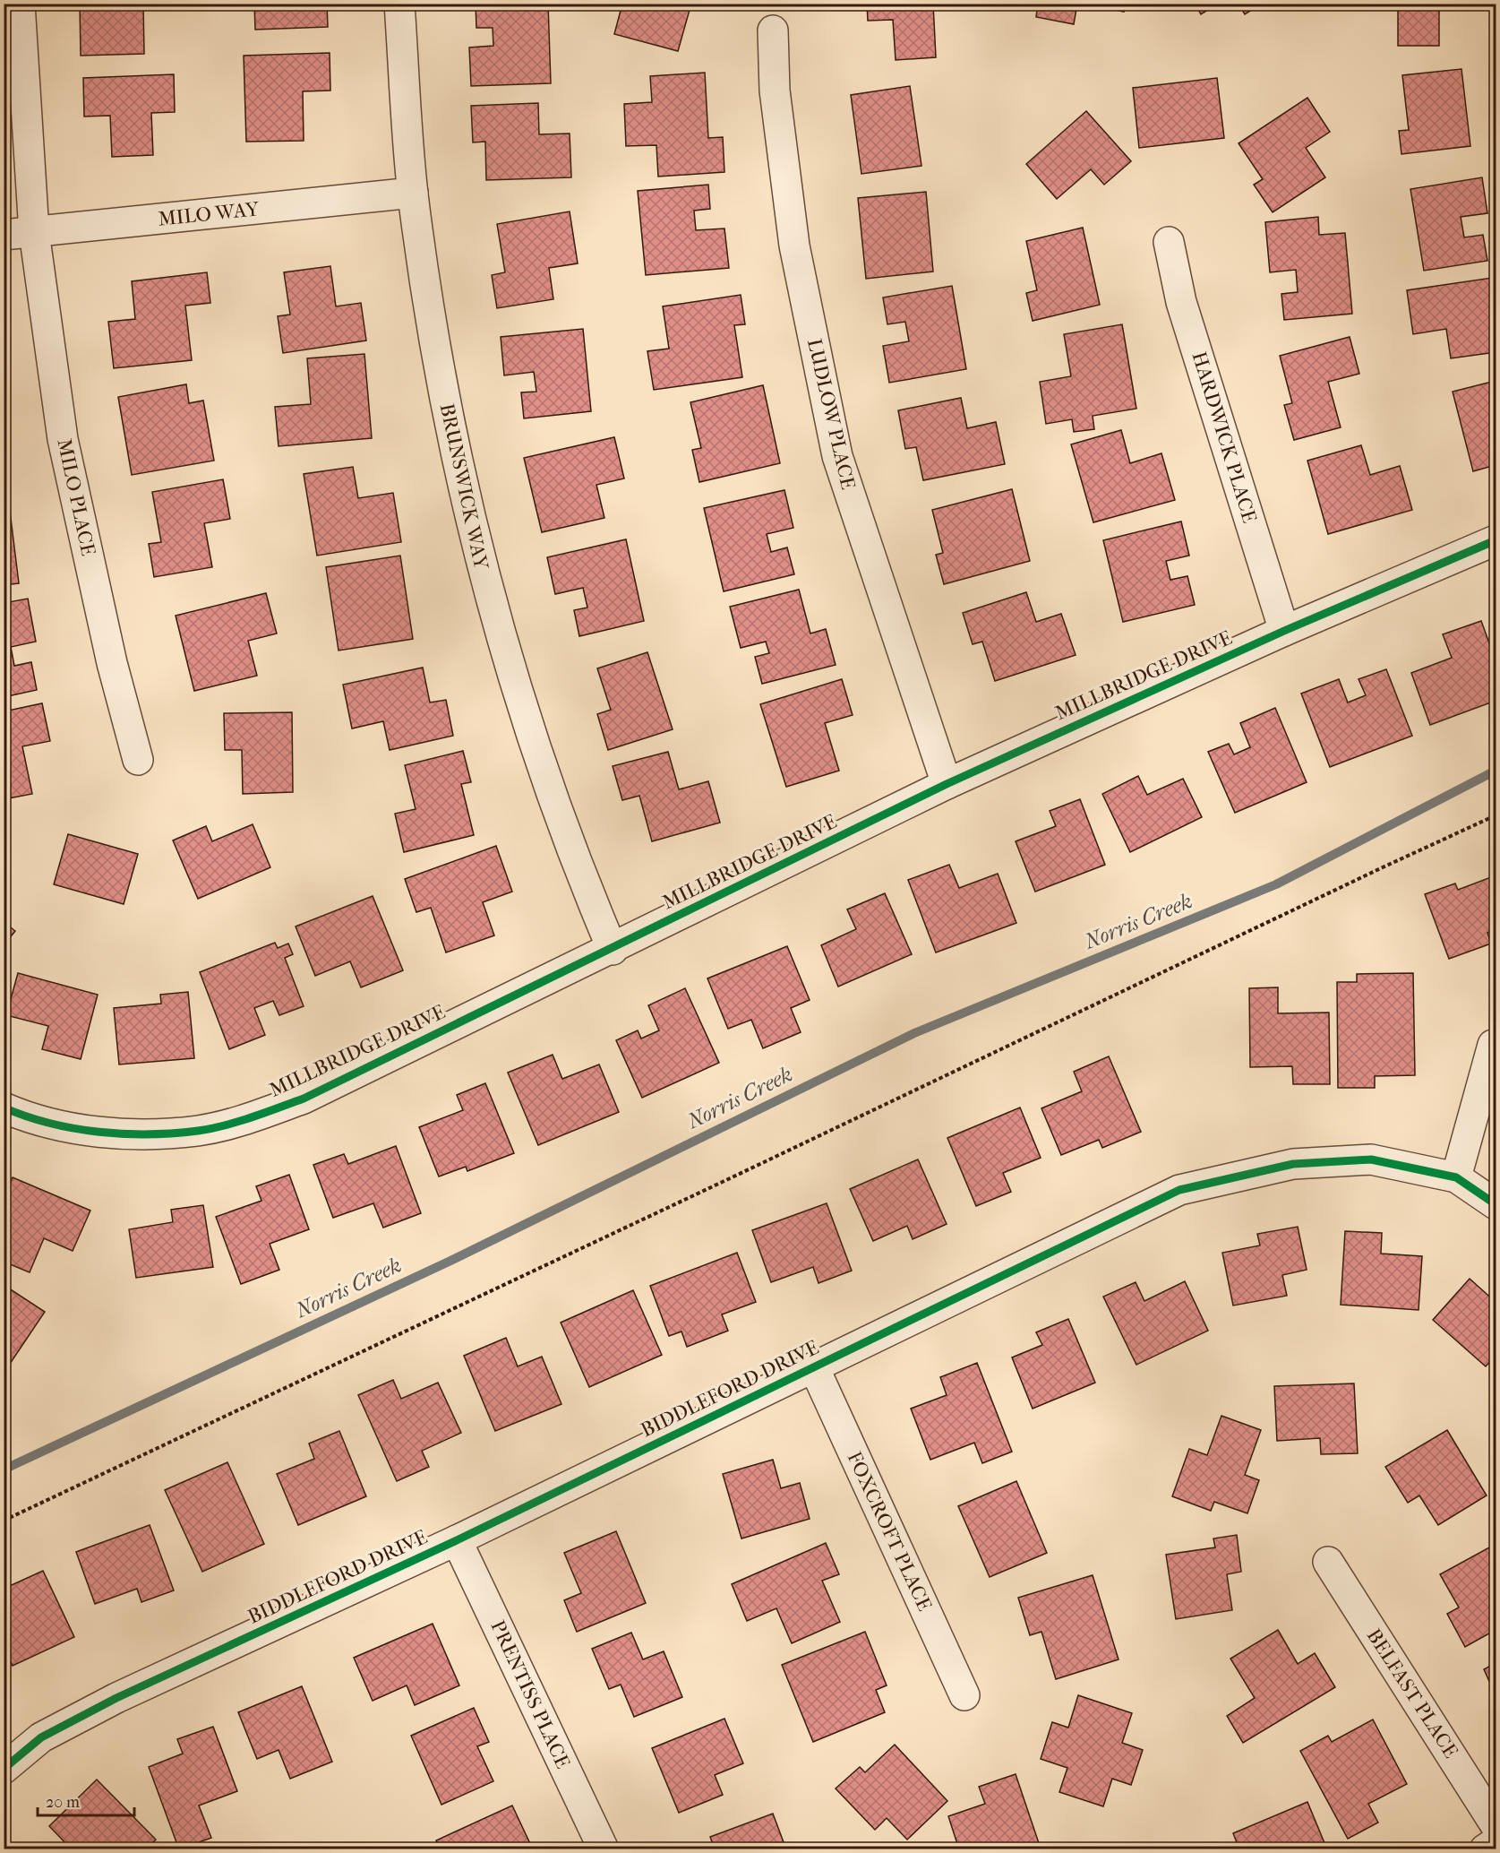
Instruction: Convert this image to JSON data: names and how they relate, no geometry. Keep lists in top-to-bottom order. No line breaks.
{"streets":{"street":["MILO WAY","LUDLOW PLACE","HARDWICK PLACE","BRUNSWICK WAY","MILO PLACE","MILLBRIDGE DRIVE","BIDDLEFORD DRIVE","FOXCROFT PLACE","BELFAST PLACE","PRENTISS PLACE"]},"crossings":[["MILO WAY","BRUNSWICK WAY"],["MILO WAY","MILO PLACE"],["LUDLOW PLACE","MILLBRIDGE DRIVE"],["HARDWICK PLACE","MILLBRIDGE DRIVE"],["BRUNSWICK WAY","MILLBRIDGE DRIVE"],["BIDDLEFORD DRIVE","FOXCROFT PLACE"],["BIDDLEFORD DRIVE","PRENTISS PLACE"]],"water":["Norris Creek"],"scale_bar":"20 m"}
